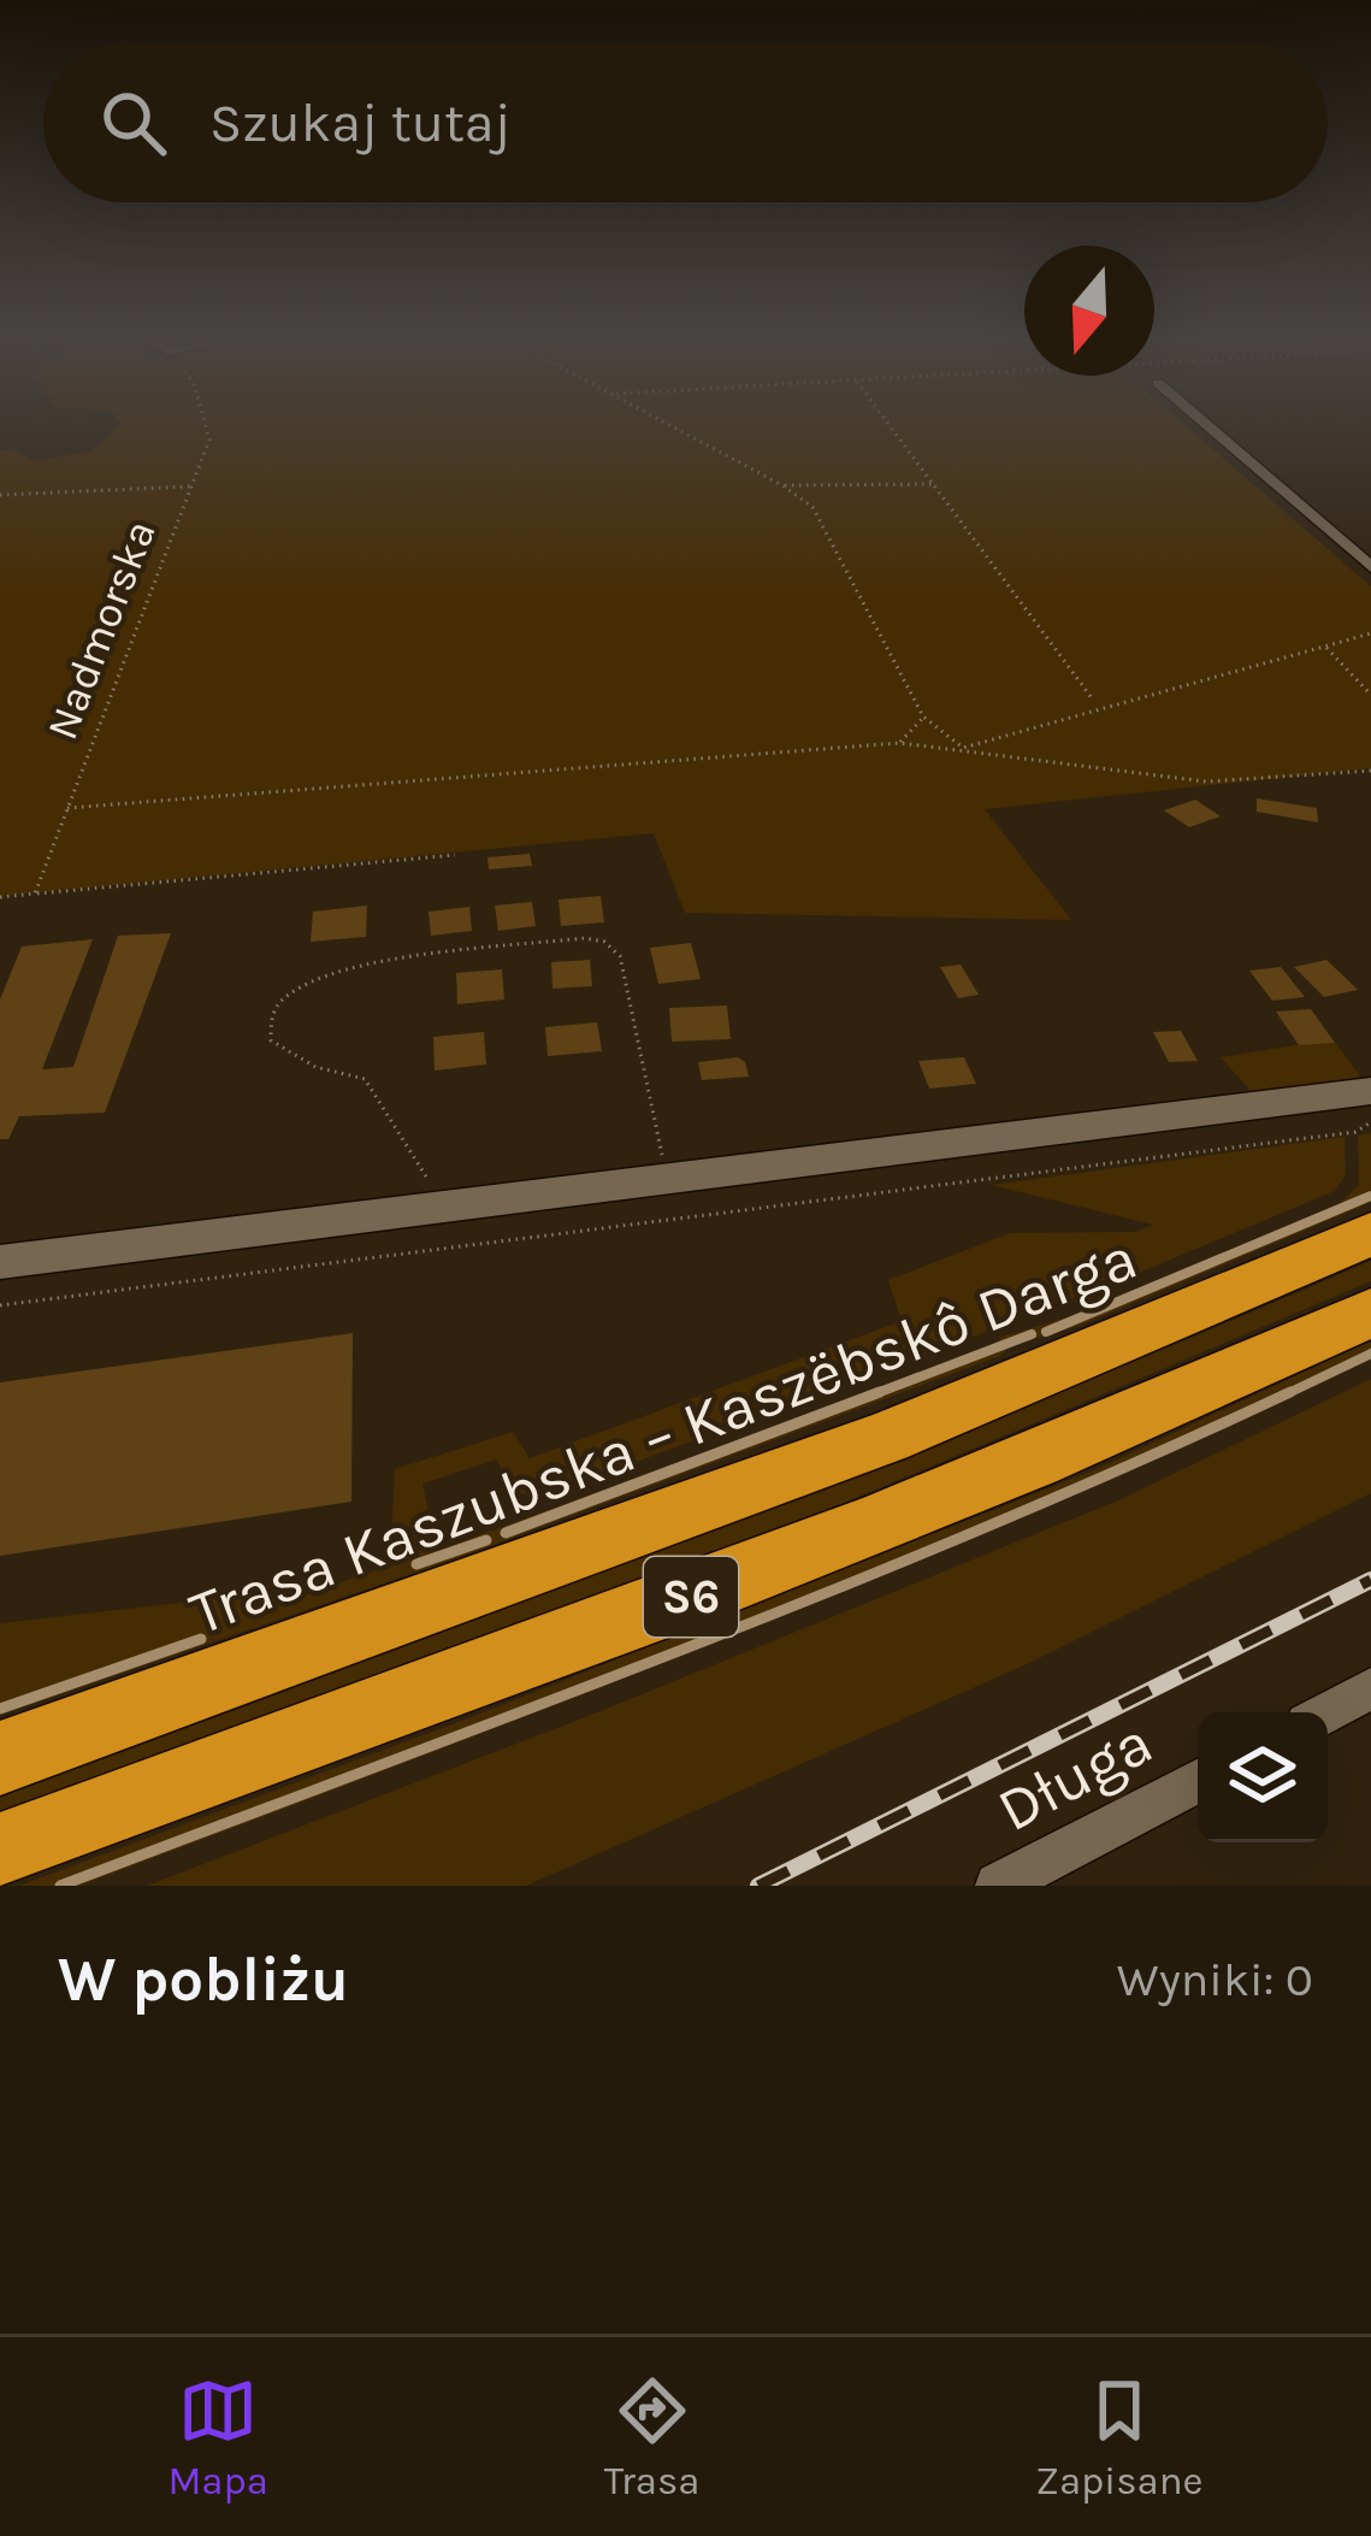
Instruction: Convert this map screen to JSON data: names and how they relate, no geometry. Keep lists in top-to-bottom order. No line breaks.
{"streets":{"highway":["Trasa Kaszubska – Kaszëbskô Darga","S6"],"street":["Długa"],"path":["Nadmorska"]},"north":"bottom","page":{"search":"Szukaj tutaj","heading":["W pobliżu","Wyniki: 0"],"nav":["Mapa","Trasa","Zapisane"]}}
